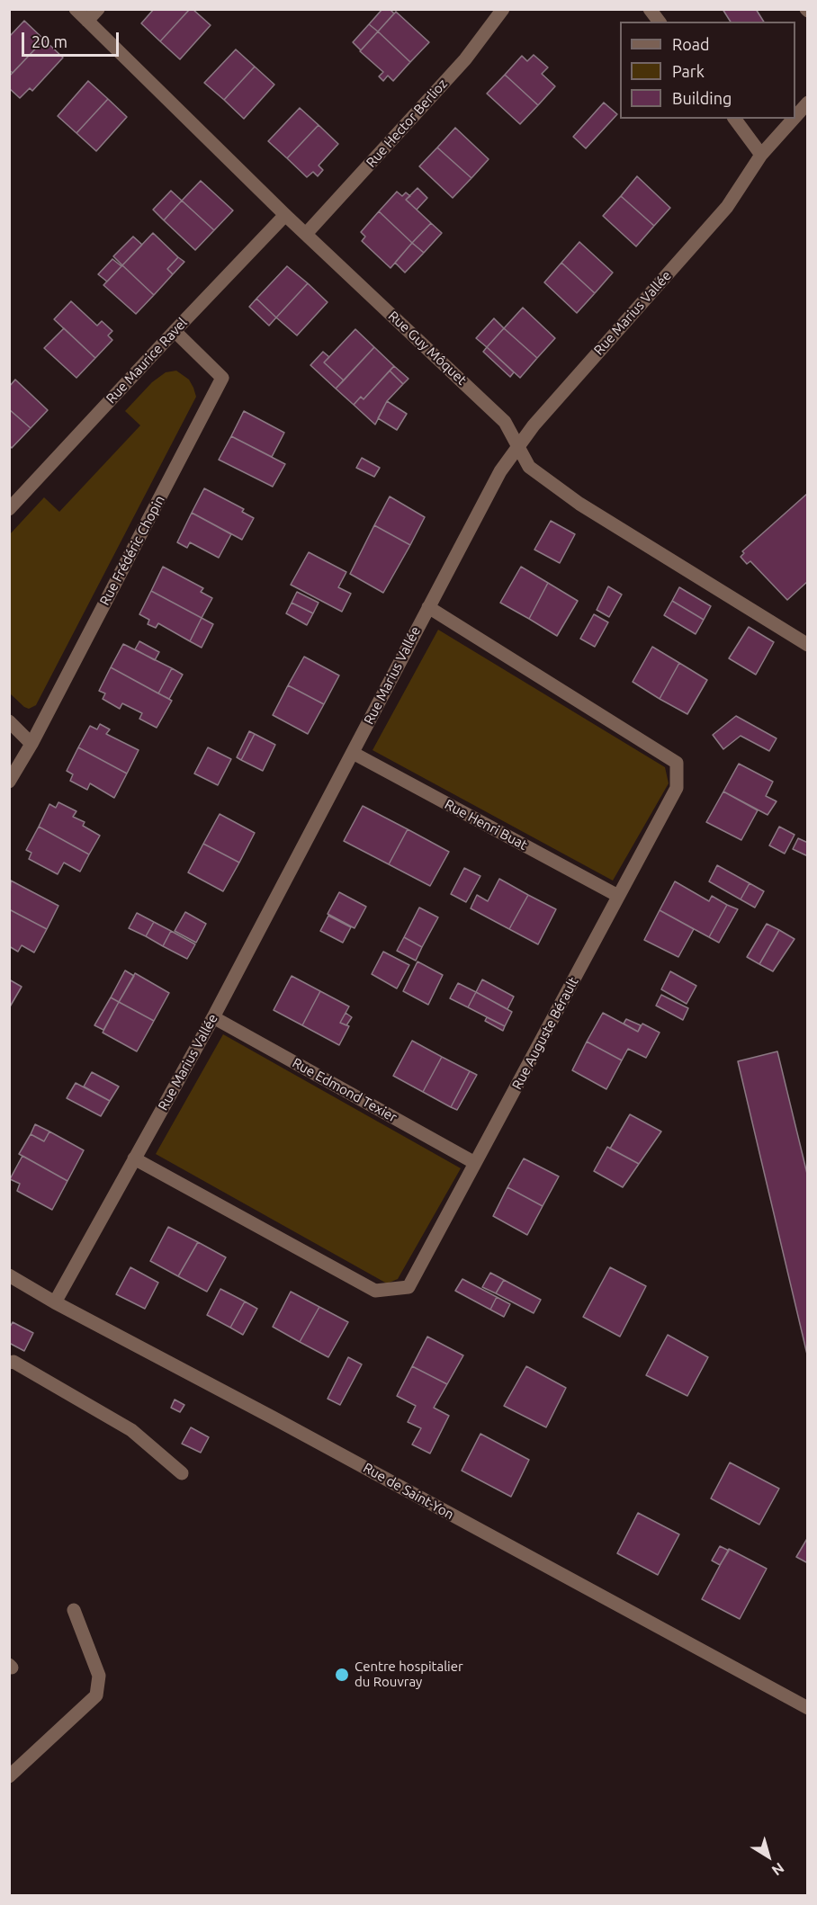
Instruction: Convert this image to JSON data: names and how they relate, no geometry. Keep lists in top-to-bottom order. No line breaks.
{"streets":{"street":["Rue Hector Berlioz","Rue Marius Vallée","Rue Guy Môquet","Rue Maurice Ravel","Rue Frédéric Chopin","Rue Henri Buat","Rue Auguste Bérault","Rue Edmond Texier","Rue de Saint-Yon"]},"crossings":[["Rue Hector Berlioz","Rue Guy Môquet"],["Rue Marius Vallée","Rue Guy Môquet"],["Rue Marius Vallée","Rue Henri Buat"],["Rue Marius Vallée","Rue Auguste Bérault"],["Rue Marius Vallée","Rue Edmond Texier"],["Rue Marius Vallée","Rue de Saint-Yon"],["Rue Guy Môquet","Rue Maurice Ravel"],["Rue Maurice Ravel","Rue Frédéric Chopin"],["Rue Henri Buat","Rue Auguste Bérault"],["Rue Auguste Bérault","Rue Edmond Texier"]],"places":["Centre hospitalier du Rouvray"],"legend":["Road","Park","Building"],"scale_bar":"20 m","north":"bottom right"}
